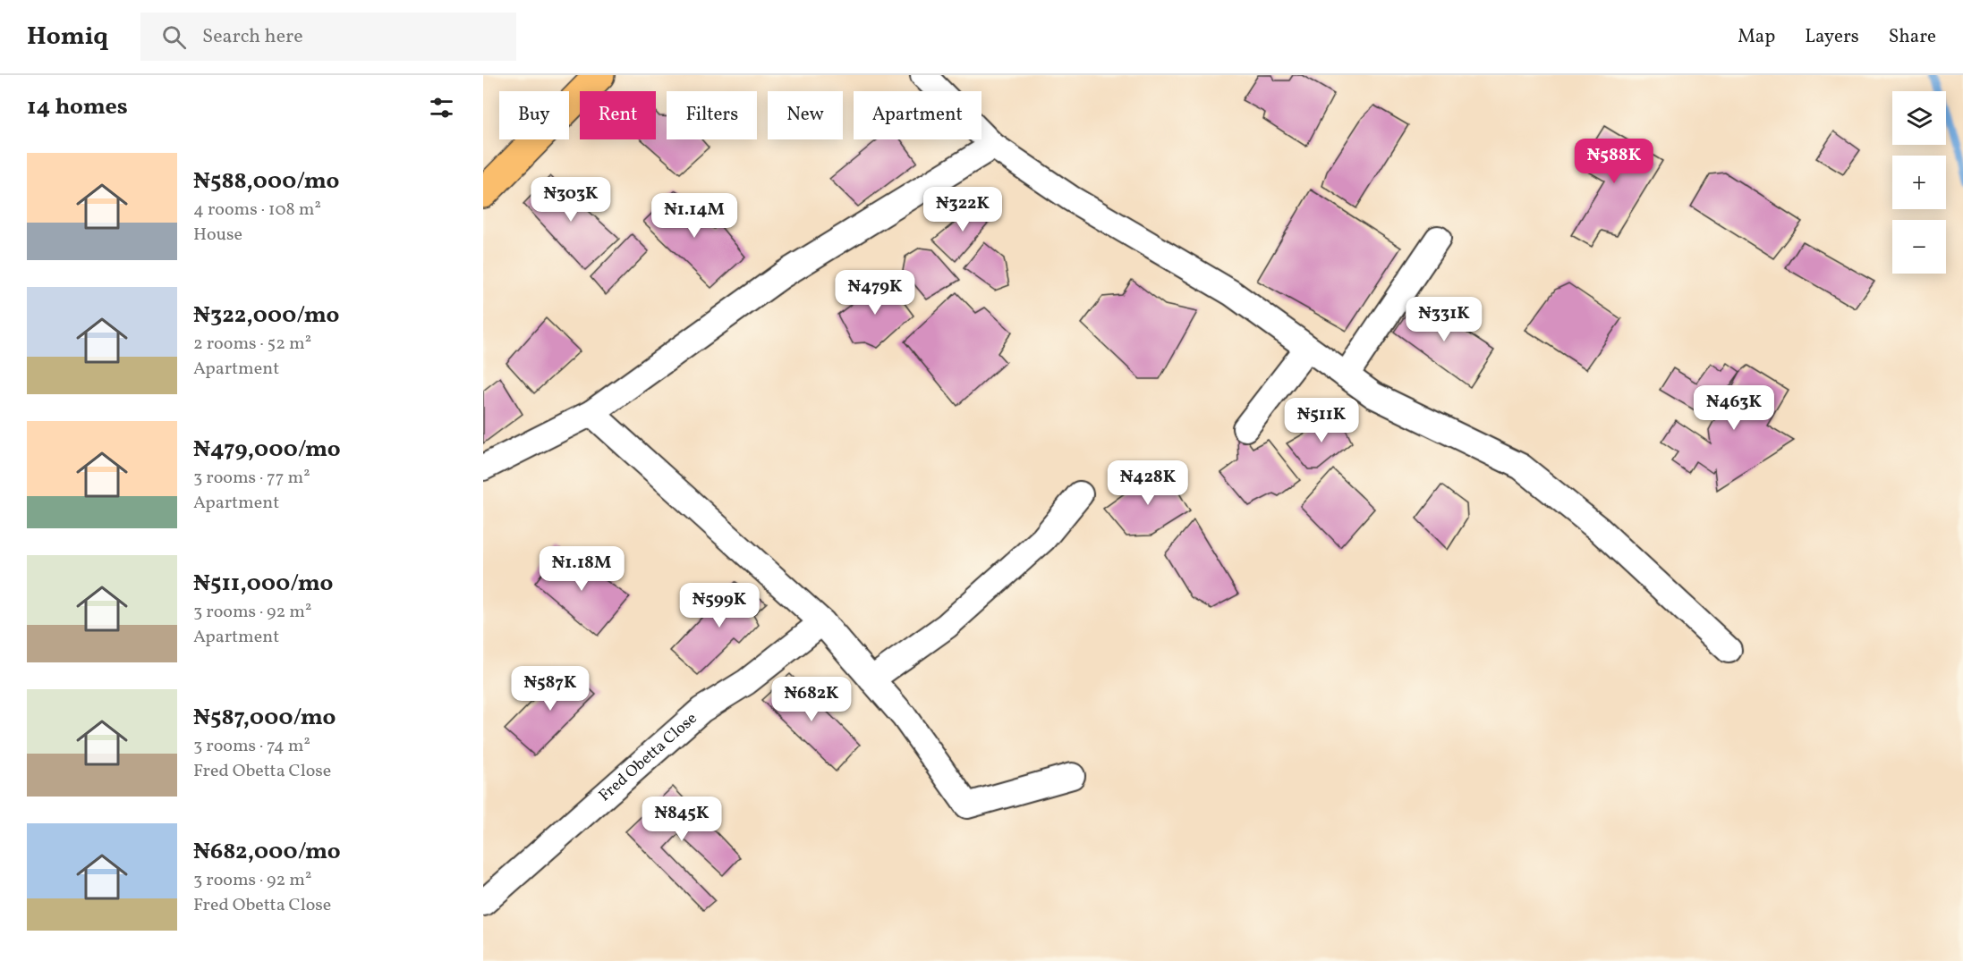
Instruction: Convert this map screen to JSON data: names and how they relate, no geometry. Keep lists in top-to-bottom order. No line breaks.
{"streets":{"street":["Fred Obetta Close"]},"page":{"header":"Homiq","search":"Search here","nav":["Map","Layers","Share"],"heading":"14 homes","map_buttons":["+","−"],"chip":["Buy","Rent","Filters","New","Apartment"],"price":["₦588K","₦303K","₦322K","₦1.14M","₦479K","₦331K","₦463K","₦511K","₦428K","₦1.18M","₦599K","₦587K","₦682K","₦845K"],"list":[{"name":"₦588,000/mo","note":"4 rooms · 108 m² · House"},{"name":"₦322,000/mo","note":"2 rooms · 52 m² · Apartment"},{"name":"₦479,000/mo","note":"3 rooms · 77 m² · Apartment"},{"name":"₦511,000/mo","note":"3 rooms · 92 m² · Apartment"},{"name":"₦587,000/mo","note":"3 rooms · 74 m² · Fred Obetta Close"},{"name":"₦682,000/mo","note":"3 rooms · 92 m² · Fred Obetta Close"}]}}
